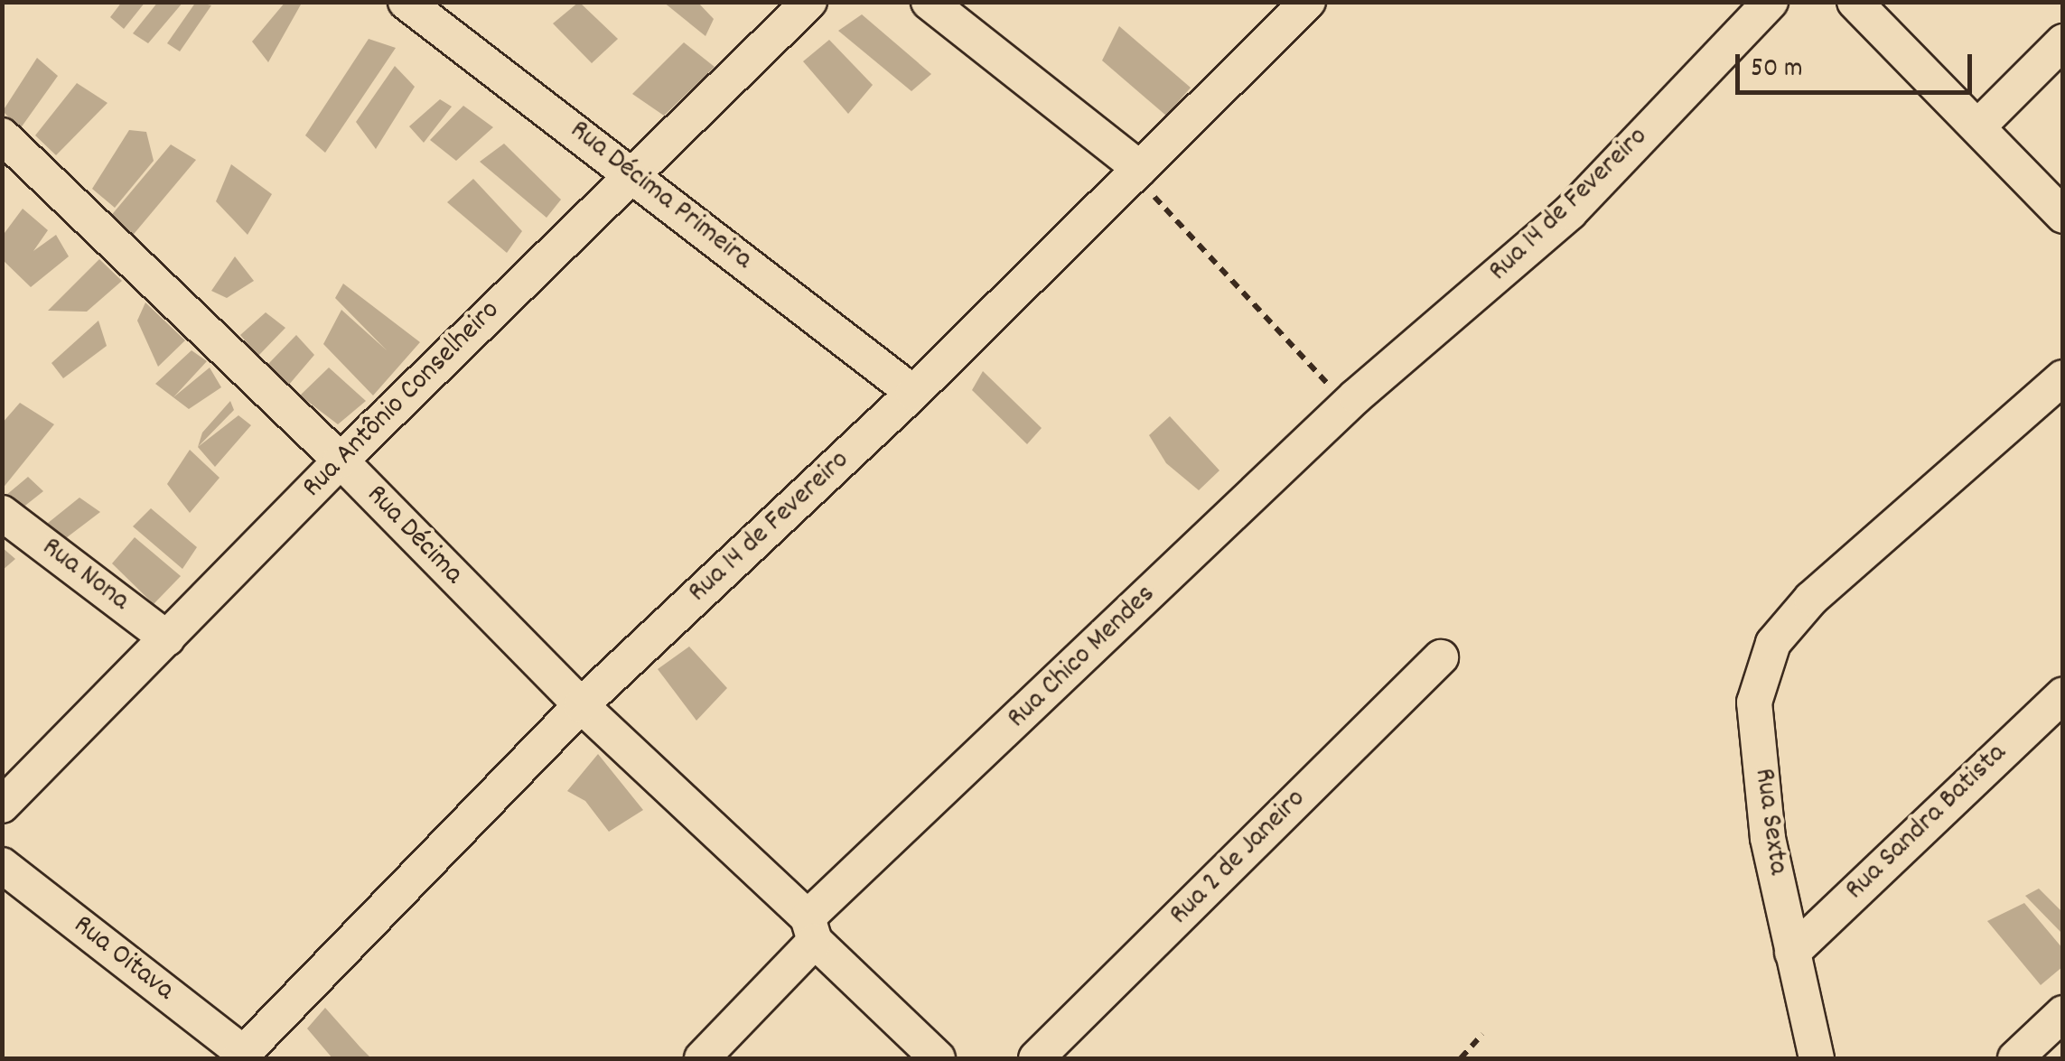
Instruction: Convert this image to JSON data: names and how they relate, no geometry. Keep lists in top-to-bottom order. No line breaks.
{"streets":{"street":["Rua Décima Primeira","Rua 14 de Fevereiro","Rua Antônio Conselheiro","Rua Décima","Rua Nona","Rua Chico Mendes","Rua Sexta","Rua Sandra Batista","Rua 2 de Janeiro","Rua Oitava"]},"crossings":[["Rua Décima Primeira","Rua 14 de Fevereiro"],["Rua Décima Primeira","Rua Antônio Conselheiro"],["Rua 14 de Fevereiro","Rua Décima"],["Rua 14 de Fevereiro","Rua Chico Mendes"],["Rua 14 de Fevereiro","Rua Oitava"],["Rua Antônio Conselheiro","Rua Décima"],["Rua Antônio Conselheiro","Rua Nona"],["Rua Décima","Rua Chico Mendes"],["Rua Sexta","Rua Sandra Batista"]],"scale_bar":"50 m"}
